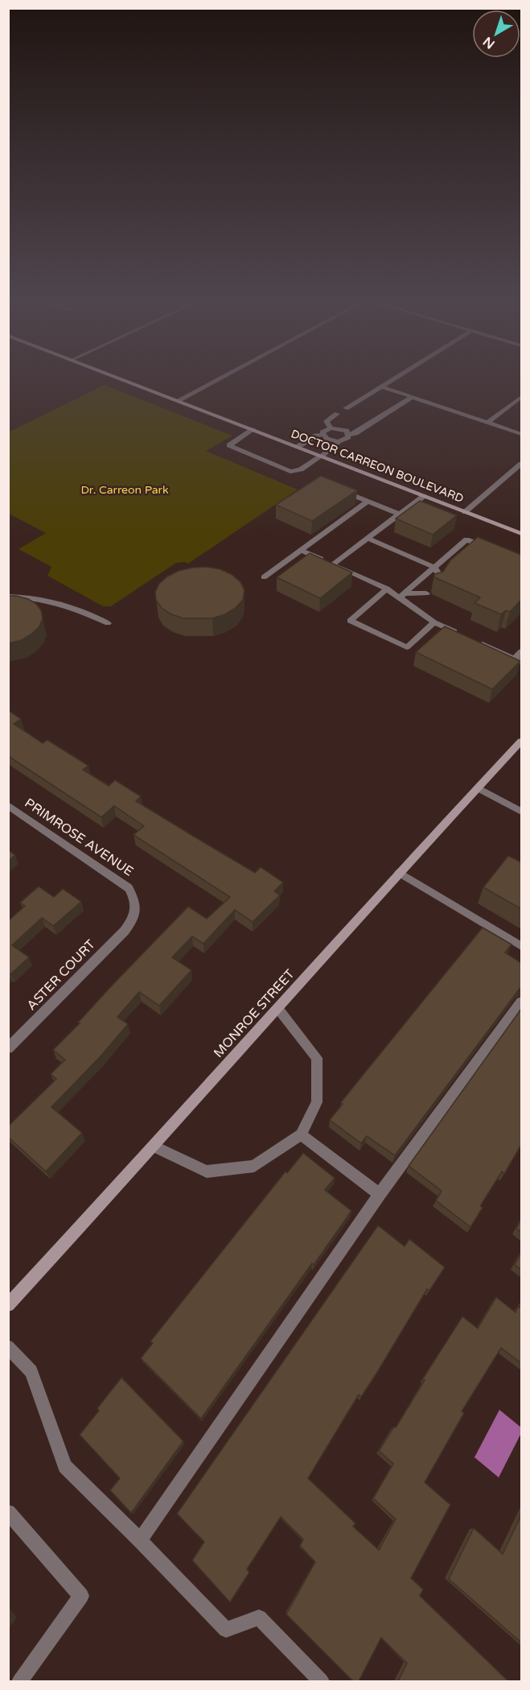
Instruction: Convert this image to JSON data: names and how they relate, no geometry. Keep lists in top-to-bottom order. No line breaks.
{"streets":{"main road":["DOCTOR CARREON BOULEVARD","MONROE STREET"],"street":["PRIMROSE AVENUE","ASTER COURT"]},"crossings":[["PRIMROSE AVENUE","ASTER COURT"]],"parks":["Dr. Carreon Park"],"north":"bottom left"}
